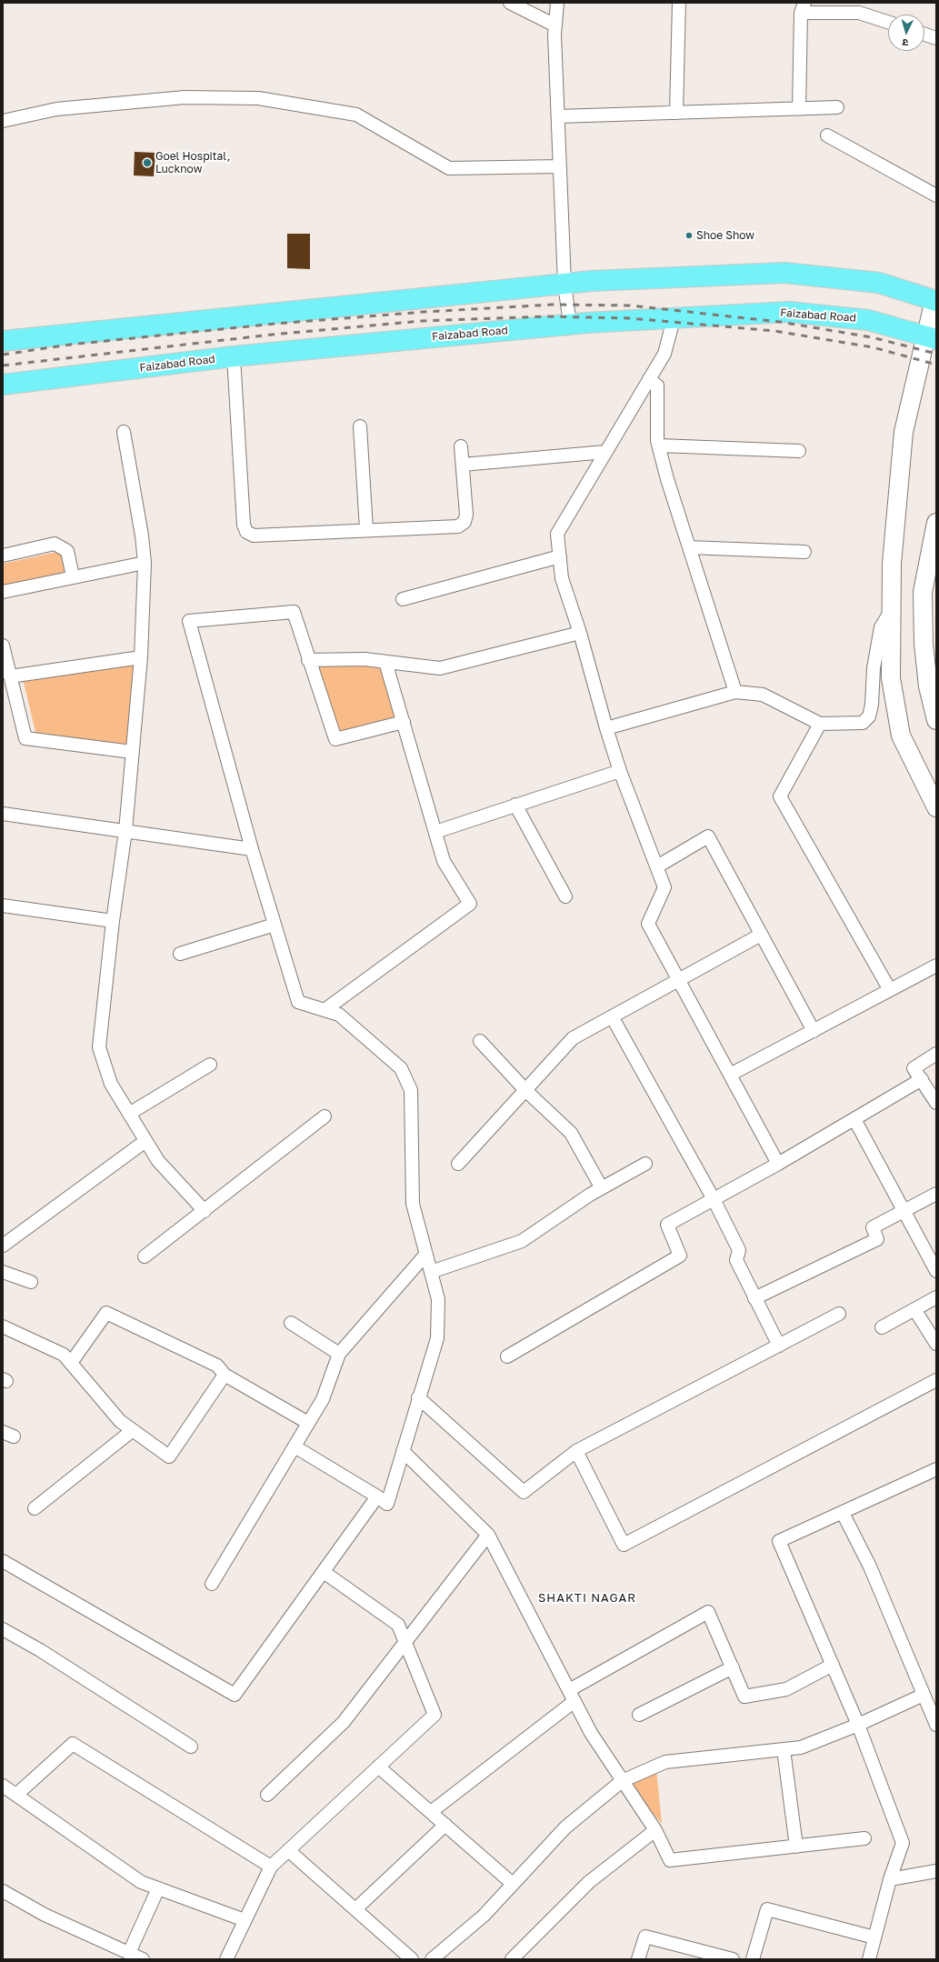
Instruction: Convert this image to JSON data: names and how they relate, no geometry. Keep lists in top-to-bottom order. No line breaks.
{"streets":{"main road":["Faizabad Road"]},"districts":["SHAKTI NAGAR"],"places":["Goel Hospital, Lucknow","Shoe Show"],"north":"bottom"}
